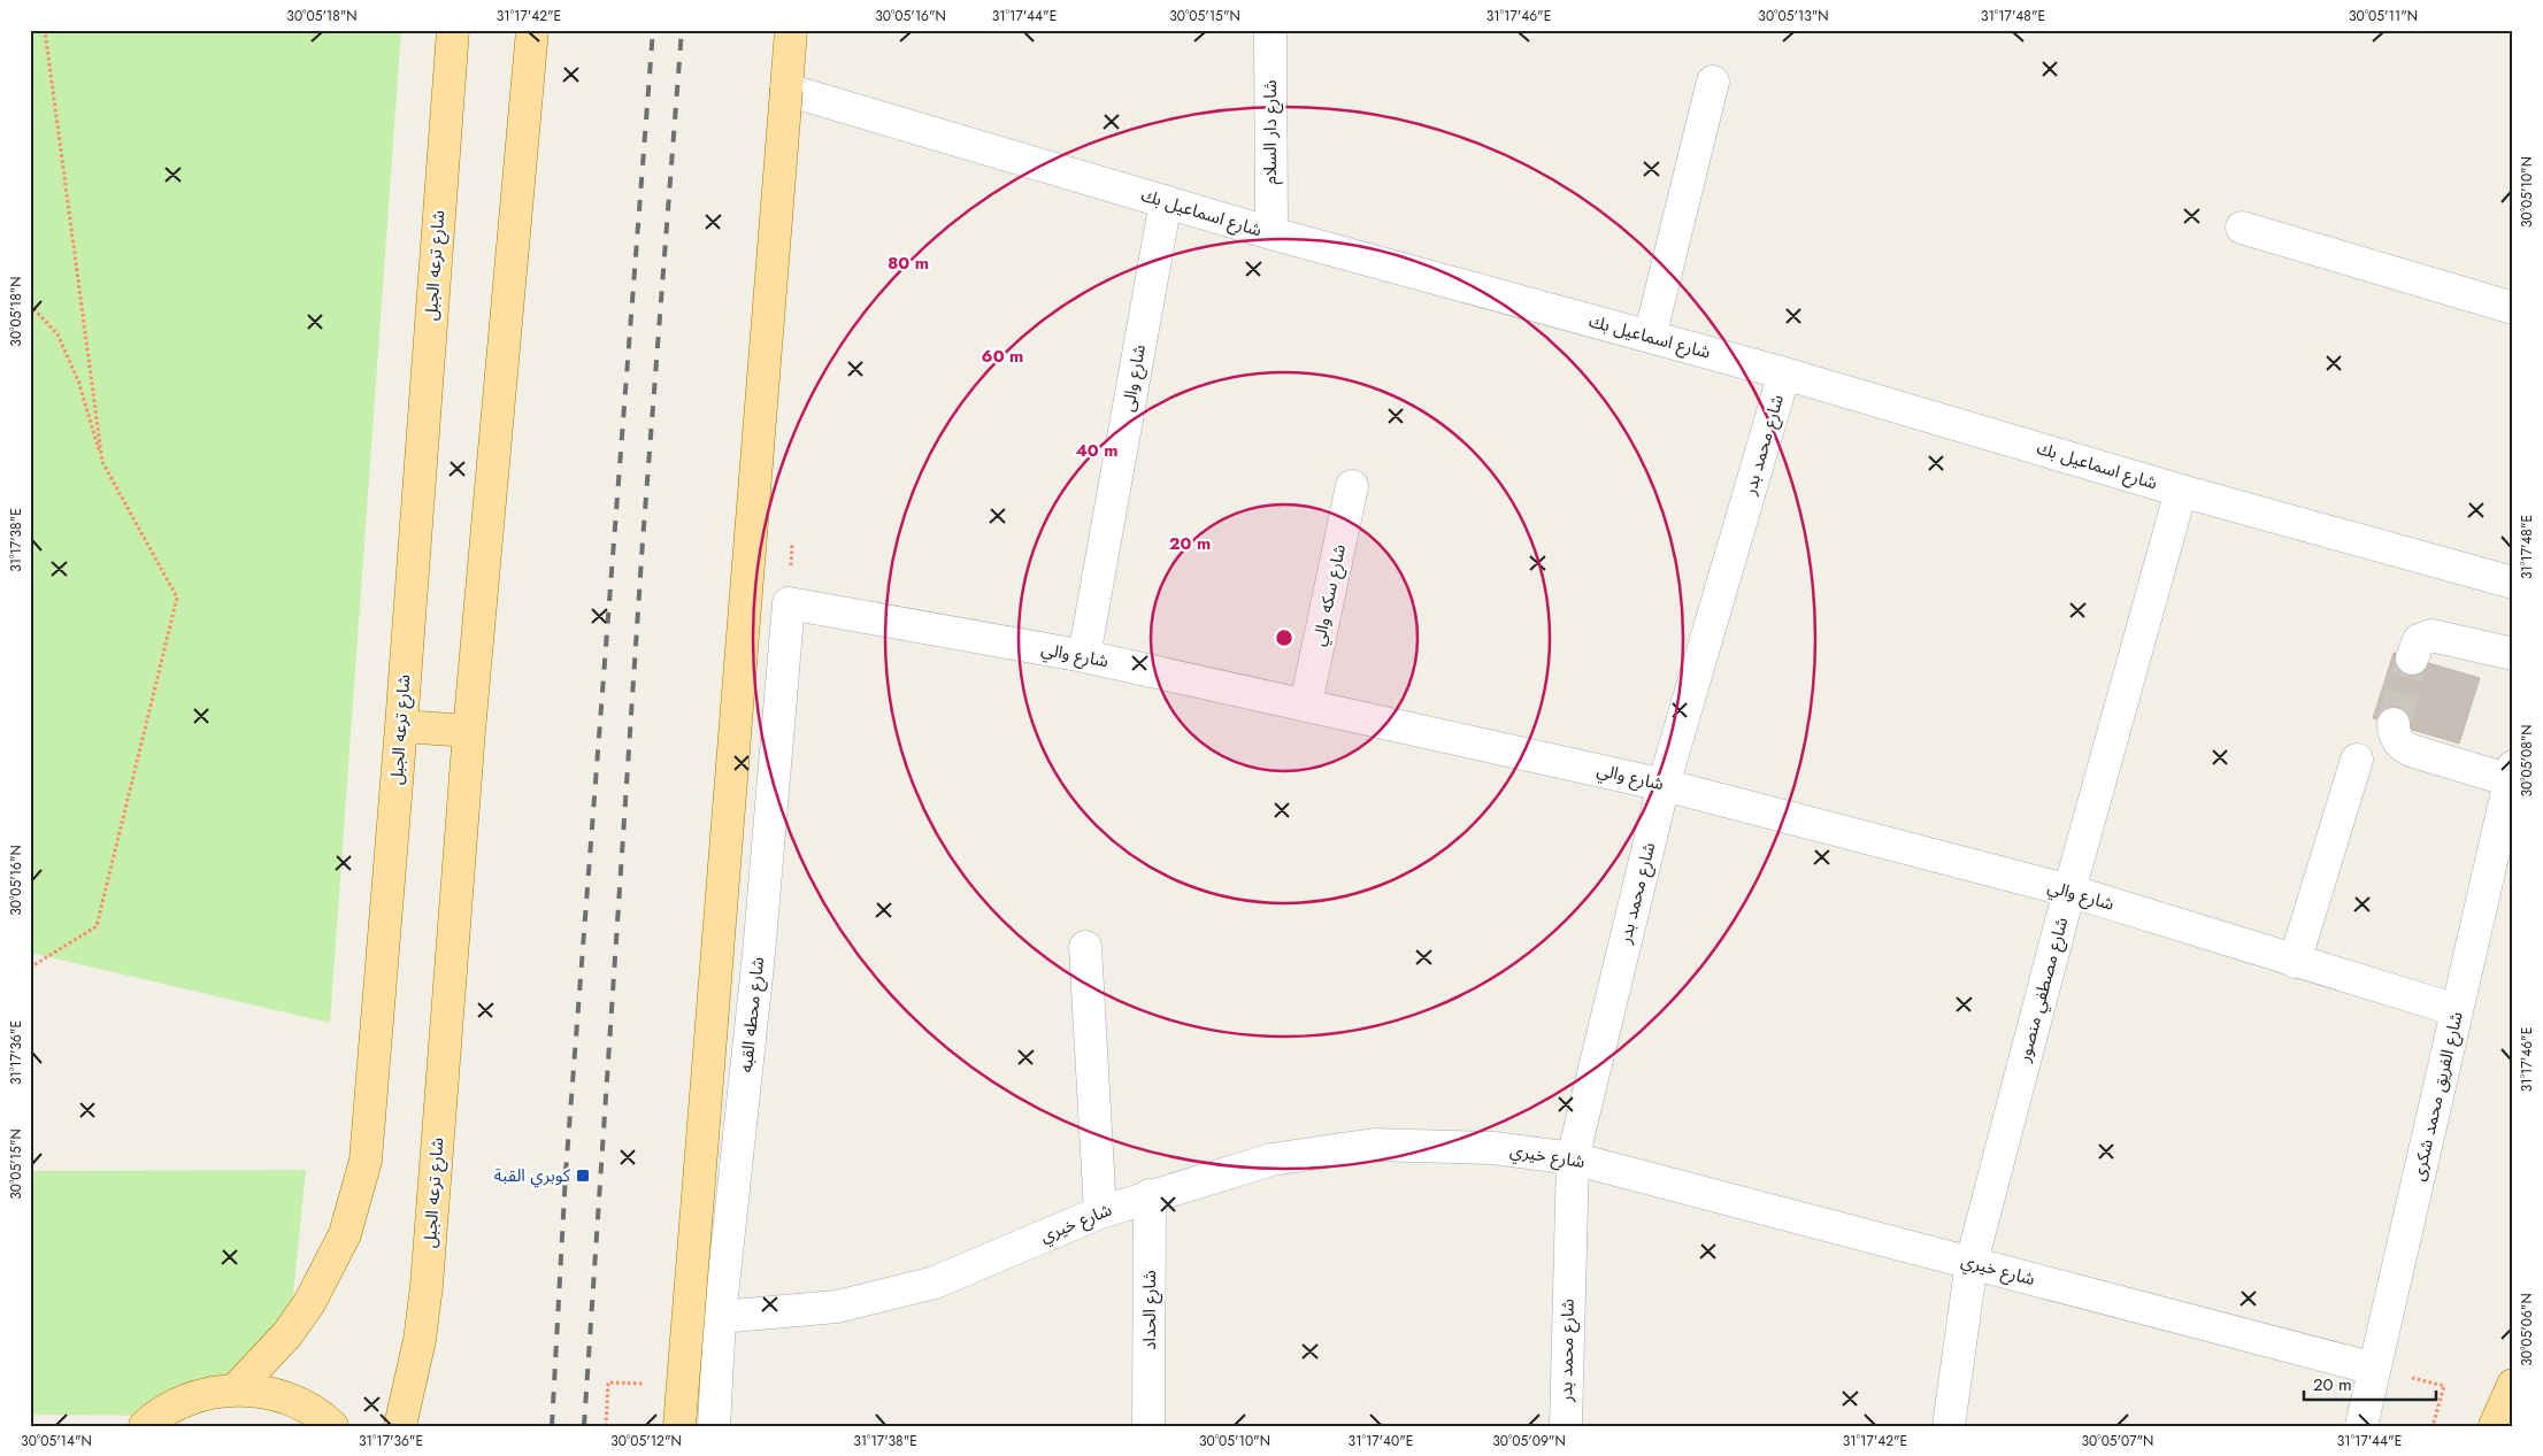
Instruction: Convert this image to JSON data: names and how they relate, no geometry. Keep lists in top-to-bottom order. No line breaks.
{"streets":{"main road":["شارع ترعه الجبل"],"street":["شارع دار السلام","شارع اسماعيل بك","شارع والى","شارع محمد بدر","شارع سكه والي","شارع والي","شارع مصطفي منصور","شارع محطه القبه","شارع الفريق محمد شكرى","شارع خيري","شارع الحداد"]},"crossings":[["شارع دار السلام","شارع اسماعيل بك"],["شارع اسماعيل بك","شارع والى"],["شارع اسماعيل بك","شارع محمد بدر"],["شارع اسماعيل بك","شارع مصطفي منصور"],["شارع والى","شارع والي"],["شارع محمد بدر","شارع والي"],["شارع محمد بدر","شارع خيري"],["شارع سكه والي","شارع والي"],["شارع والي","شارع مصطفي منصور"],["شارع والي","شارع محطه القبه"],["شارع والي","شارع الفريق محمد شكرى"],["شارع مصطفي منصور","شارع خيري"],["شارع محطه القبه","شارع خيري"],["شارع الفريق محمد شكرى","شارع خيري"],["شارع خيري","شارع الحداد"]],"places":{"transit":["كوبري القبة"]},"scale_bar":"20 m","coordinates":["30°05'18\"N","31°17'42\"E","30°05'16\"N","31°17'44\"E","30°05'15\"N","31°17'46\"E","30°05'13\"N","31°17'48\"E","30°05'11\"N","30°05'10\"N","31°17'38\"E","30°05'08\"N","31°17'36\"E","30°05'06\"N","30°05'14\"N","30°05'12\"N","31°17'40\"E","30°05'09\"N","30°05'07\"N"],"rings":["80 m","60 m","40 m","20 m"]}
